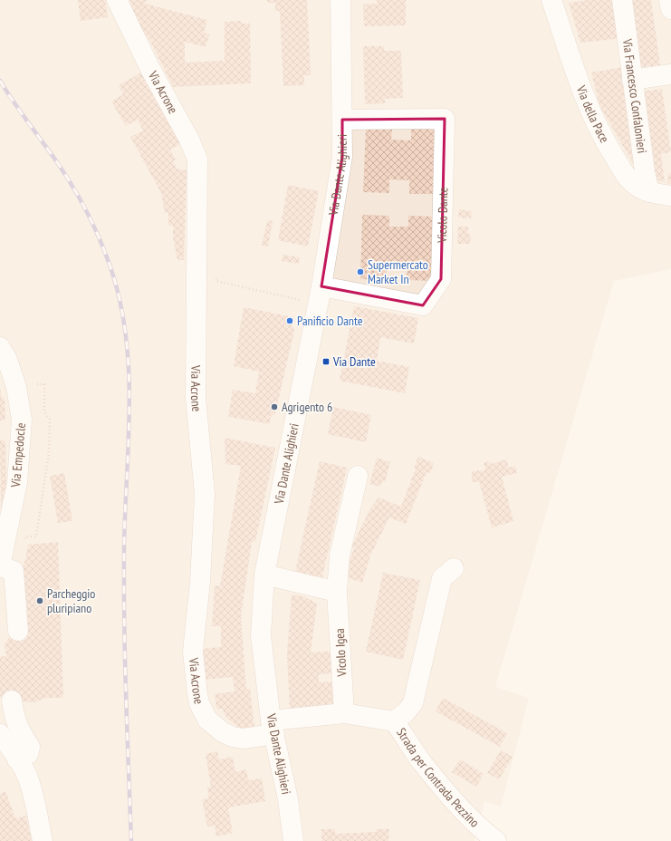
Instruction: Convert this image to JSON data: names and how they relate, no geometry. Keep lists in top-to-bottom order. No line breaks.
{"streets":{"street":["Via Acrone","Via Francesco Confalonieri","Via della Pace","Via Dante Alighieri","Vicolo Dante","Via Empedocle","Vicolo Igea","Strada per Contrada Pezzino"]},"crossings":[["Via Acrone","Via Dante Alighieri"],["Via Acrone","Strada per Contrada Pezzino"],["Via Francesco Confalonieri","Via della Pace"],["Via Dante Alighieri","Vicolo Dante"],["Via Dante Alighieri","Strada per Contrada Pezzino"],["Vicolo Igea","Strada per Contrada Pezzino"]],"places":{"other":["Supermercato Market In","Panificio Dante","Agrigento 6","Parcheggio pluripiano"],"transit":["Via Dante"]}}
